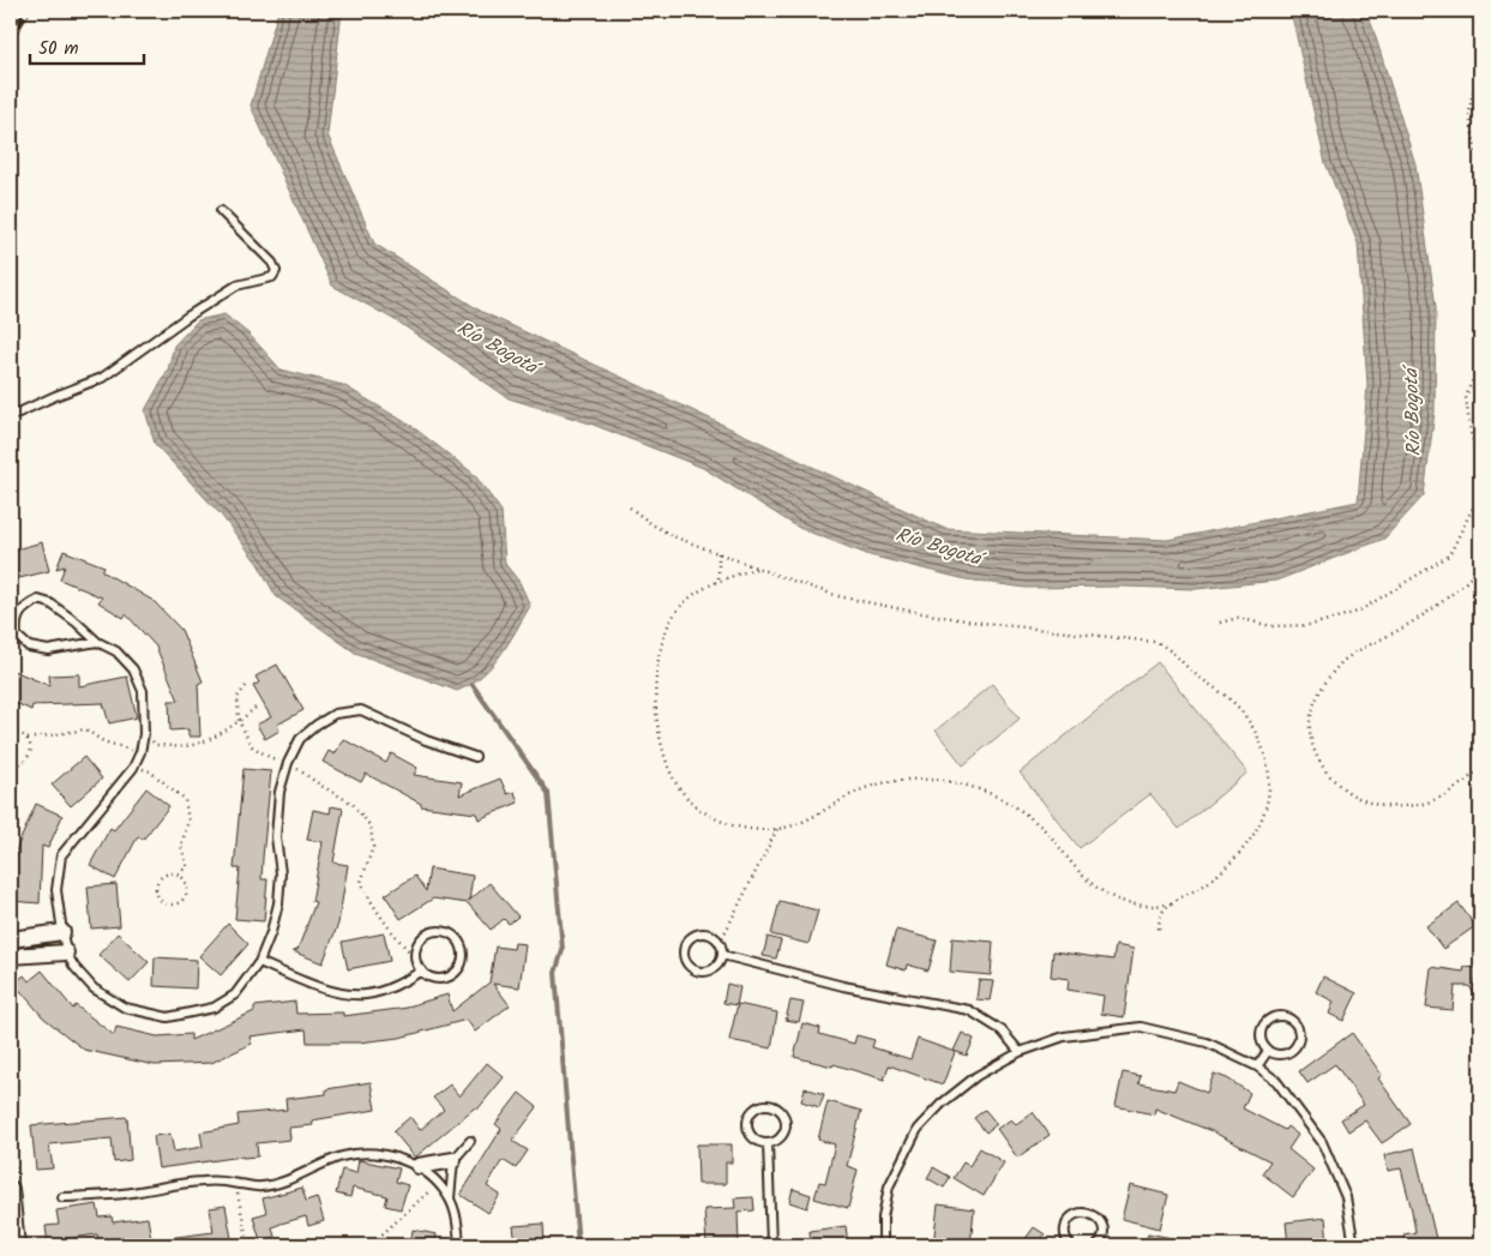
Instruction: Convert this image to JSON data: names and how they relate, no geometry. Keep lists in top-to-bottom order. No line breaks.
{"water":["Río Bogotá"],"scale_bar":"50 m"}
